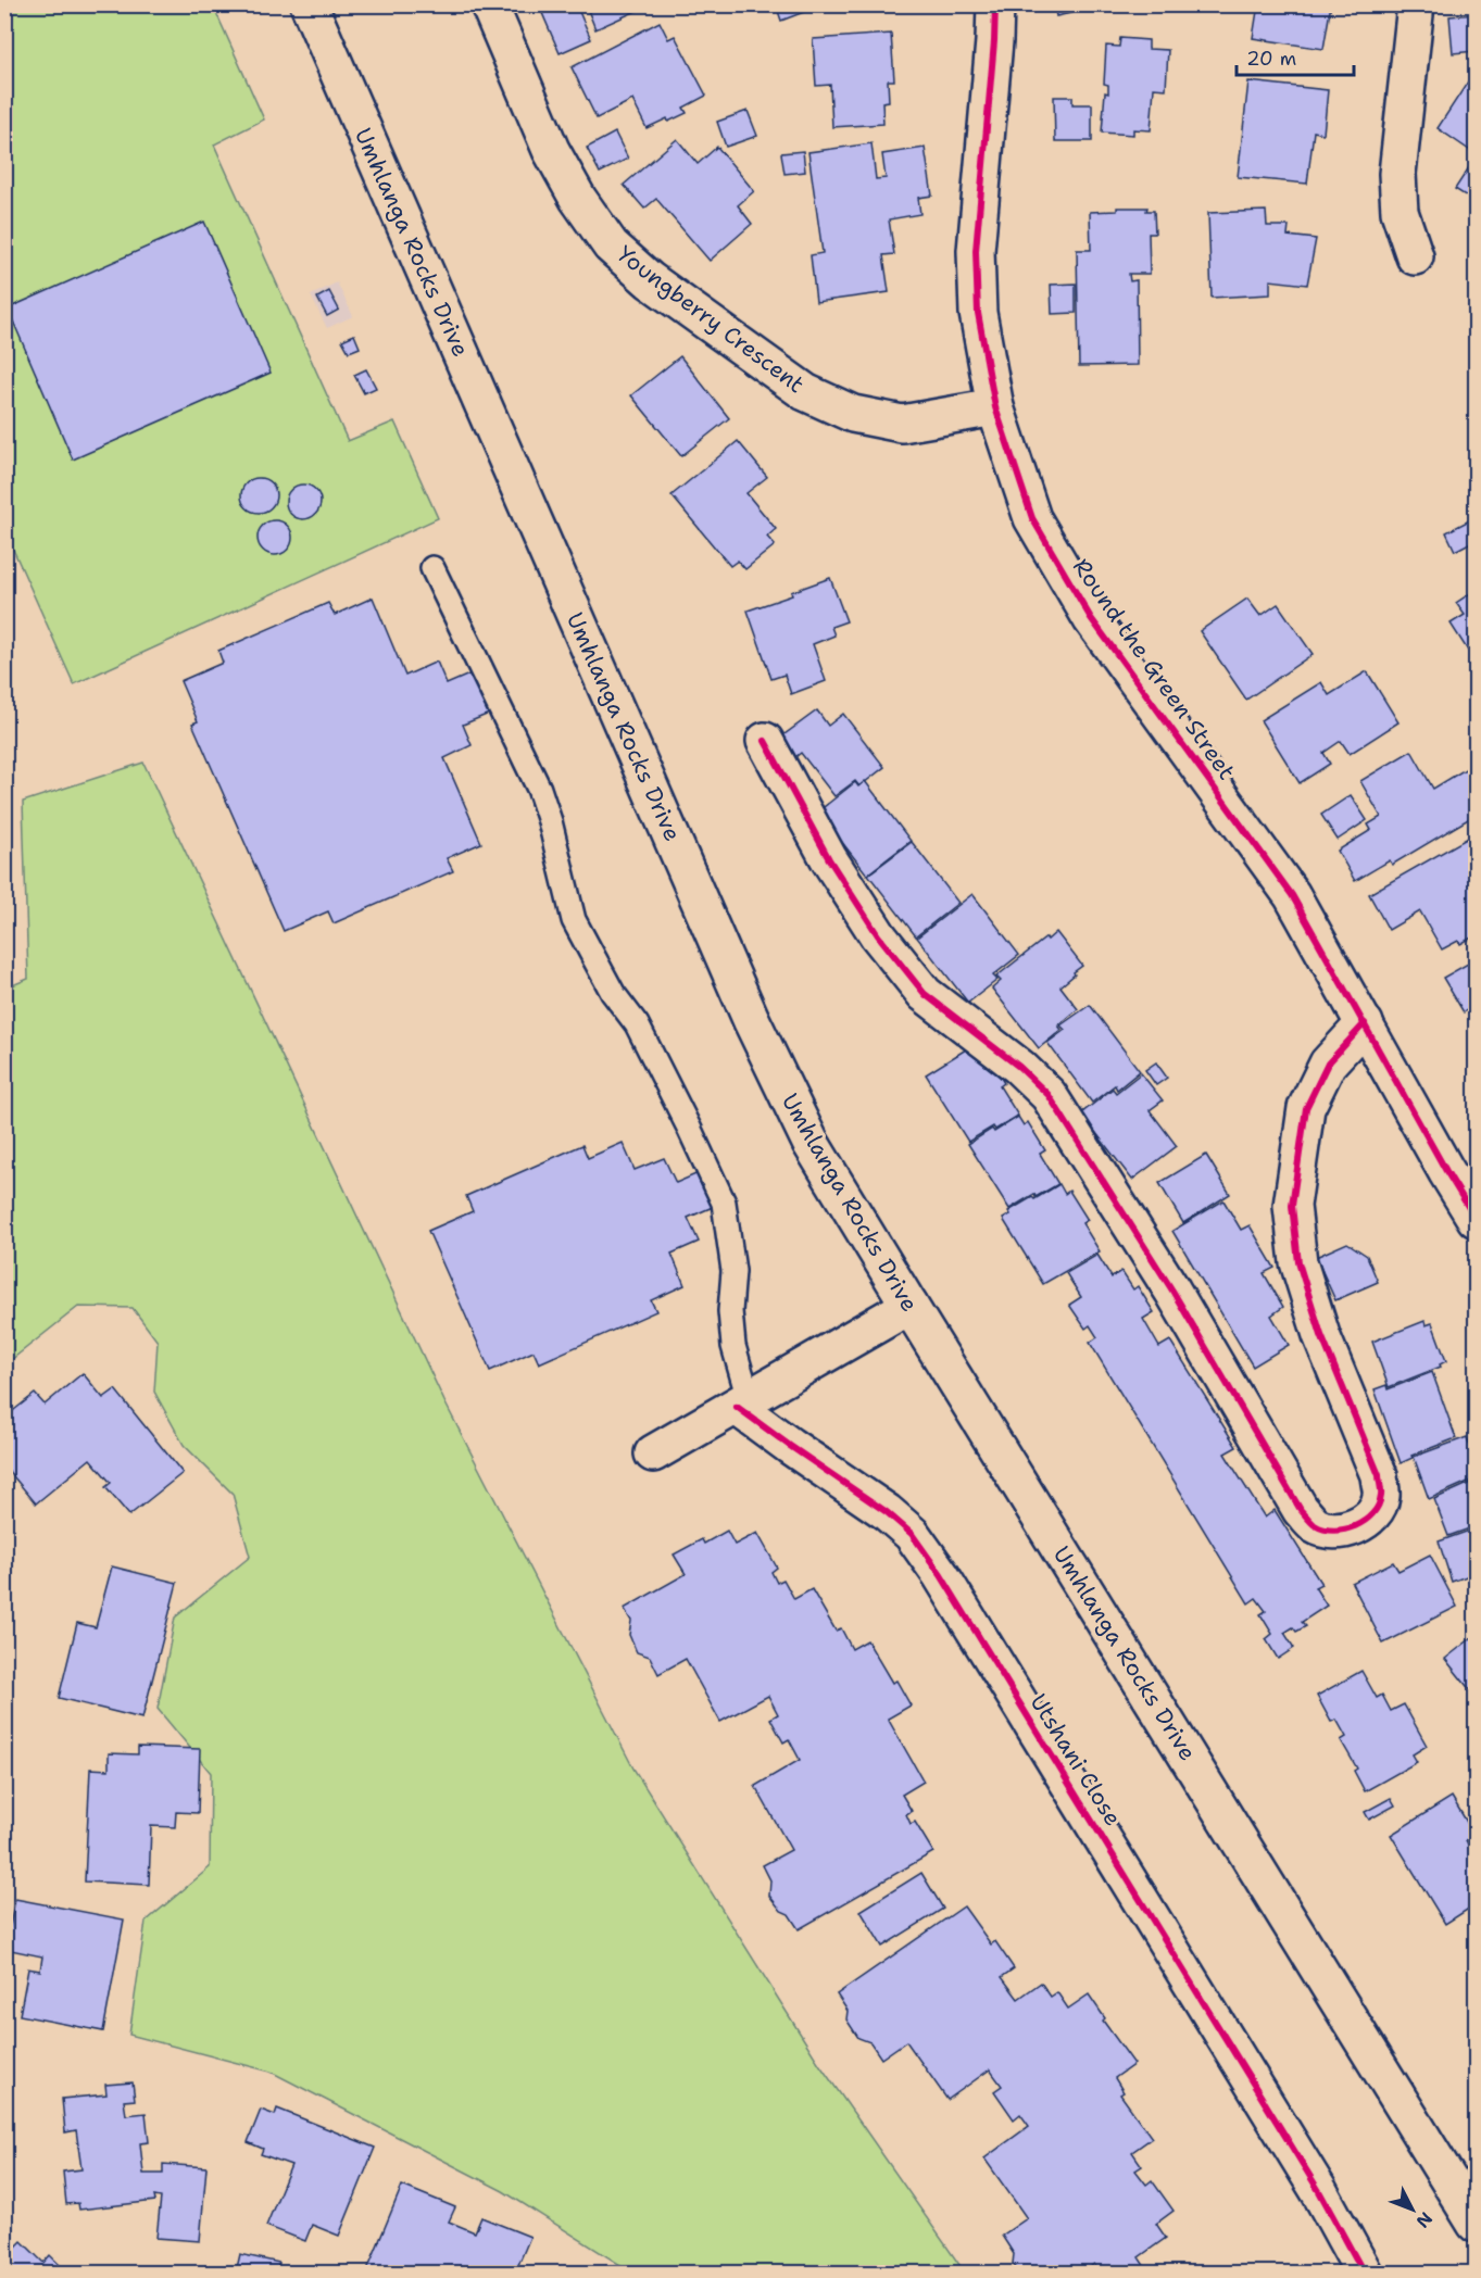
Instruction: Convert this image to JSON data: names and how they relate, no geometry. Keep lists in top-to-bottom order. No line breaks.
{"streets":{"street":["Umhlanga Rocks Drive","Youngberry Crescent","Round the Green Street","Utshani Close"]},"crossings":[["Youngberry Crescent","Round the Green Street"]],"scale_bar":"20 m","north":"bottom right"}
